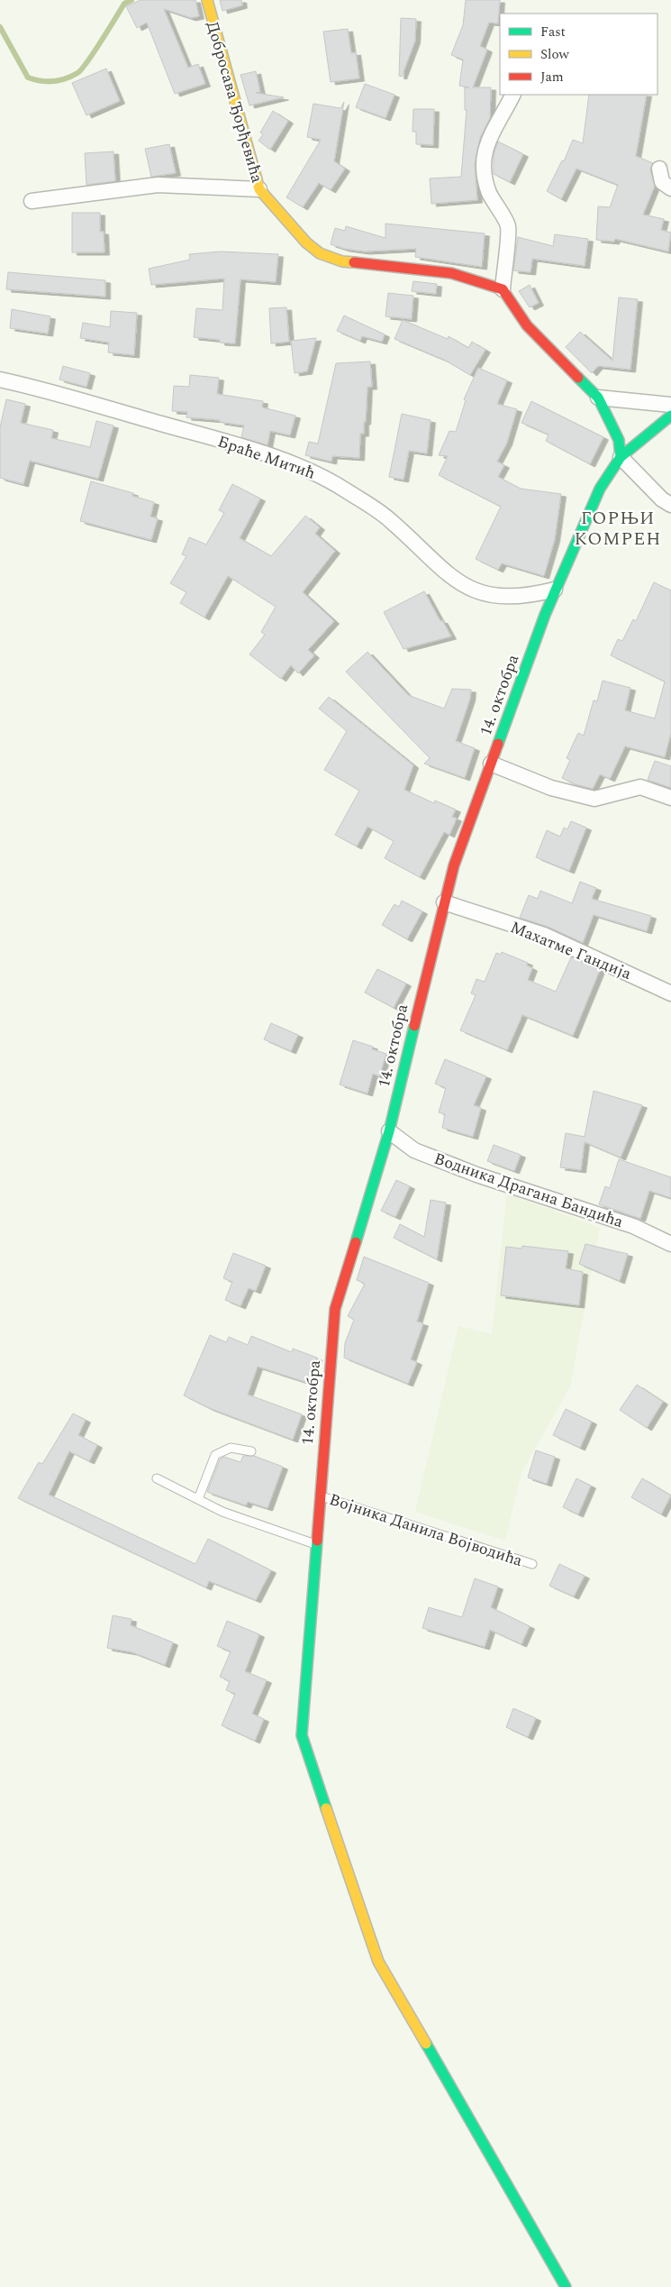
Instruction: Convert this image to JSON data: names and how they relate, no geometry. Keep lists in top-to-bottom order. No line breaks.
{"streets":{"street":["Добросава Ђорђевића","Браће Митић","14. октобра","Махатме Гандија","Водника Драгана Бандића"],"lane":["Војника Данила Војводића"]},"crossings":[["Браће Митић","14. октобра"],["14. октобра","Махатме Гандија"],["14. октобра","Водника Драгана Бандића"],["14. октобра","Војника Данила Војводића"]],"districts":["ГОРЊИ КОМРЕН"],"legend":["Fast","Slow","Jam"]}
